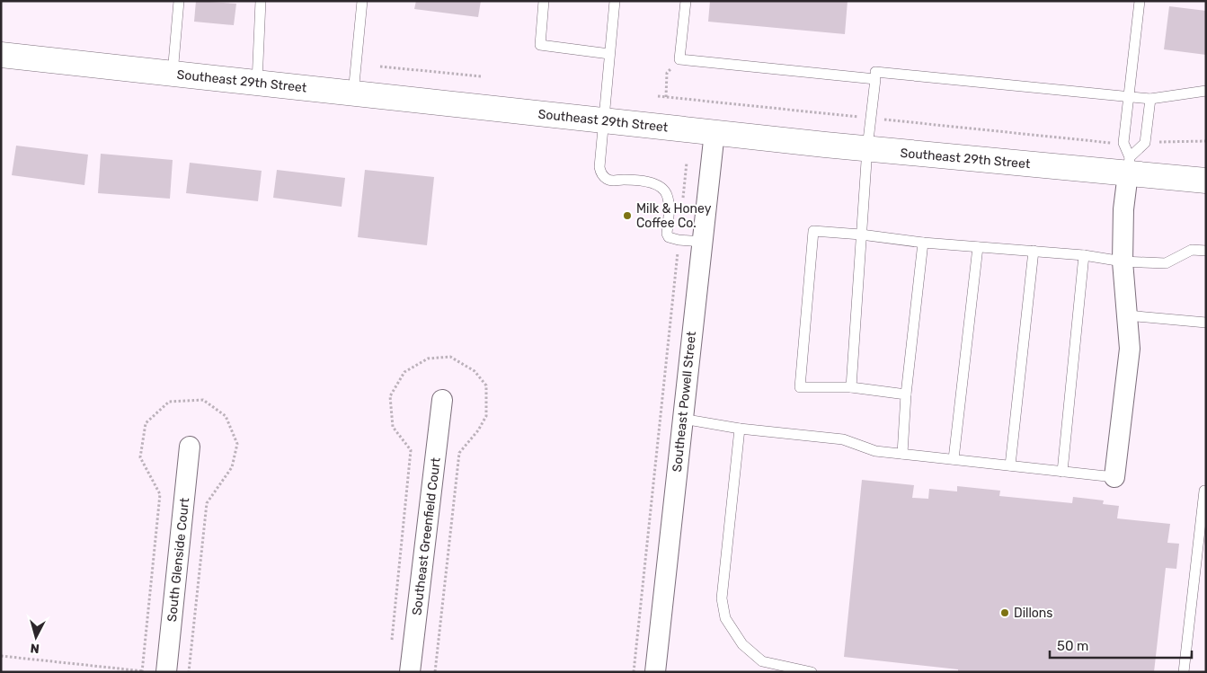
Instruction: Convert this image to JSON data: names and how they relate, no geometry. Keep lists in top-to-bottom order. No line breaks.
{"streets":{"main road":["Southeast 29th Street"],"street":["Southeast Powell Street","Southeast Greenfield Court","South Glenside Court"]},"crossings":[["Southeast 29th Street","Southeast Powell Street"]],"places":["Milk & Honey Coffee Co.","Dillons"],"scale_bar":"50 m","north":"bottom"}
